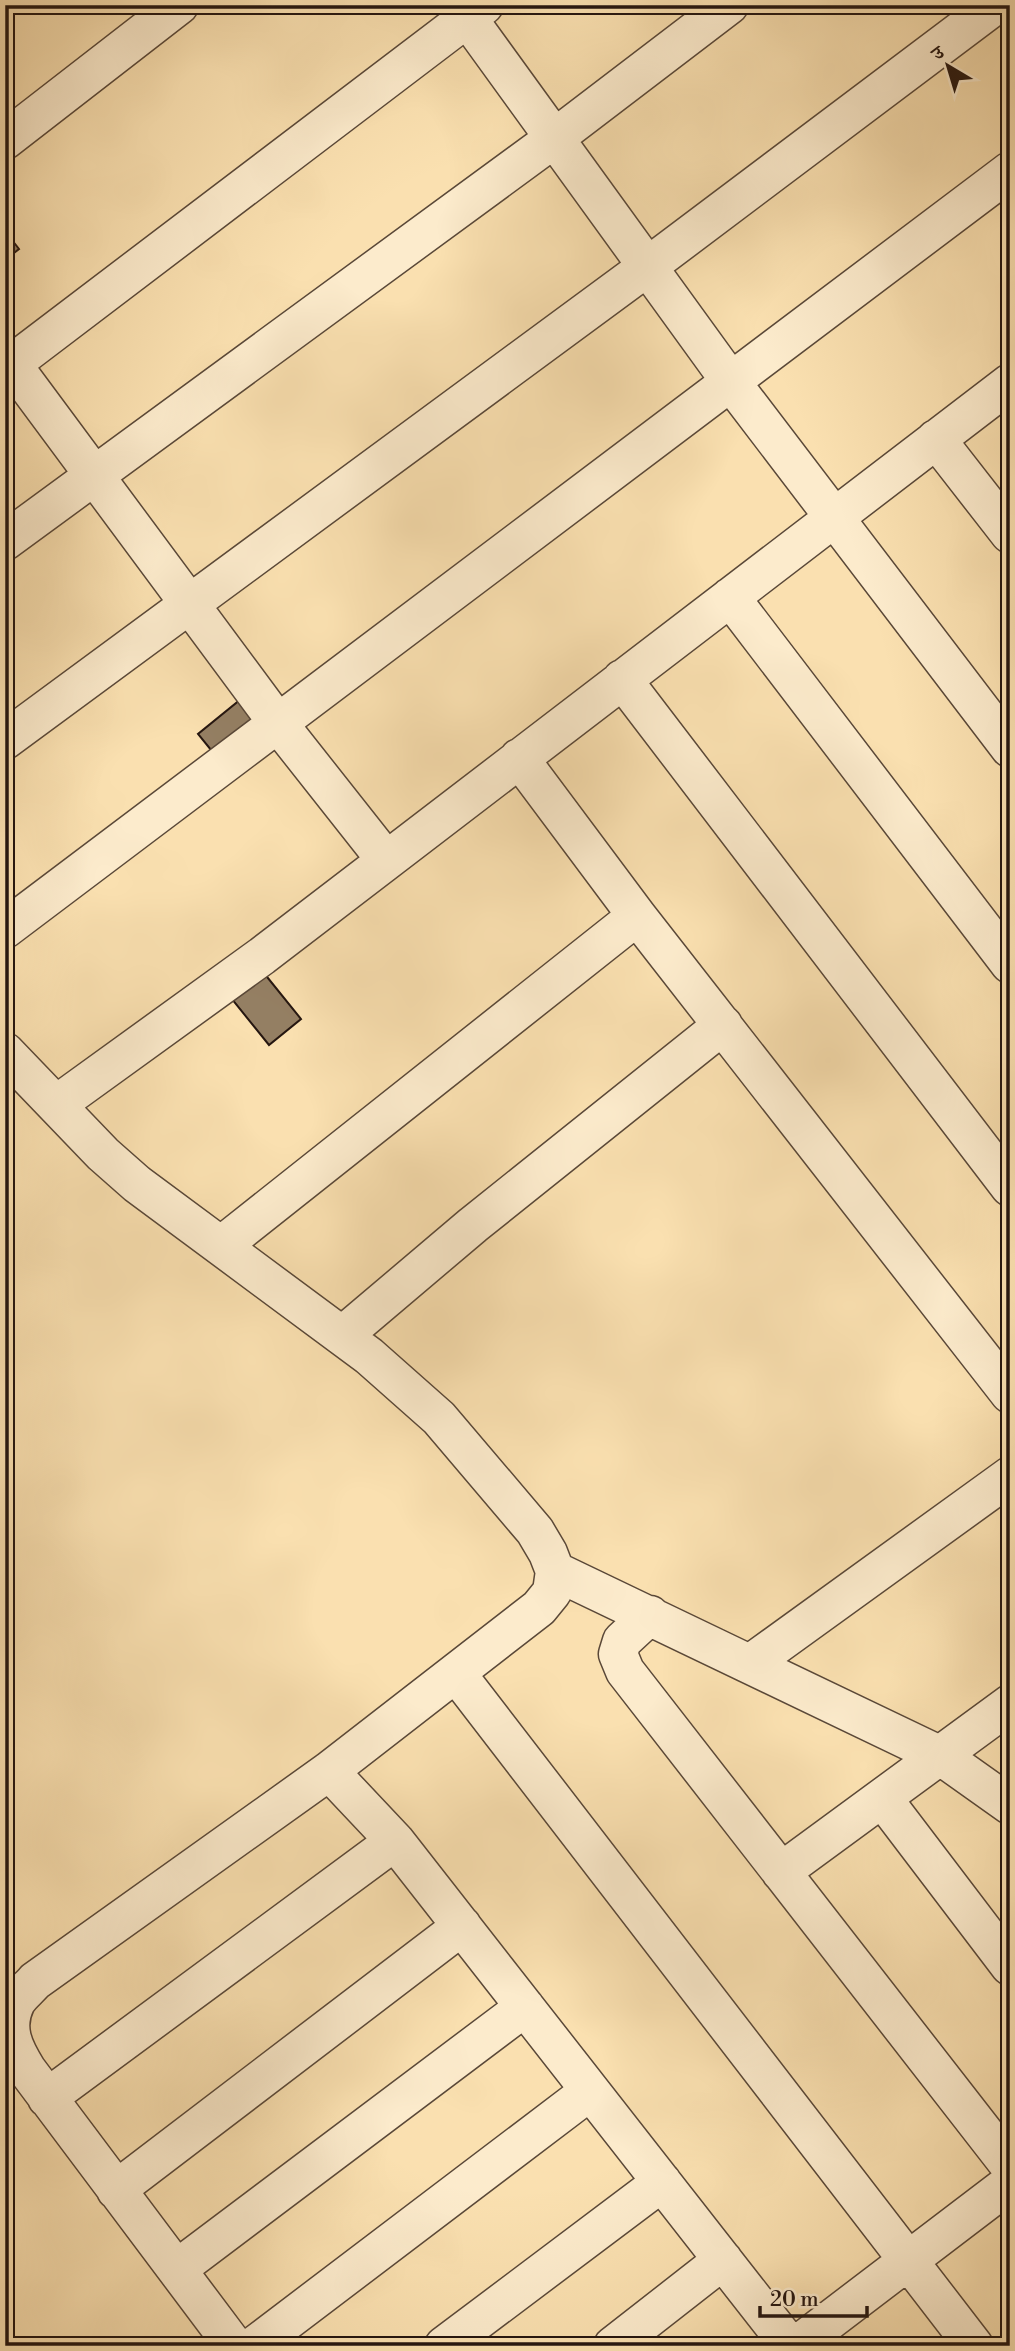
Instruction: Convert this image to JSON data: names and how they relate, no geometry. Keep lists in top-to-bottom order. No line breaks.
{"scale_bar":"20 m","north":"top left"}
